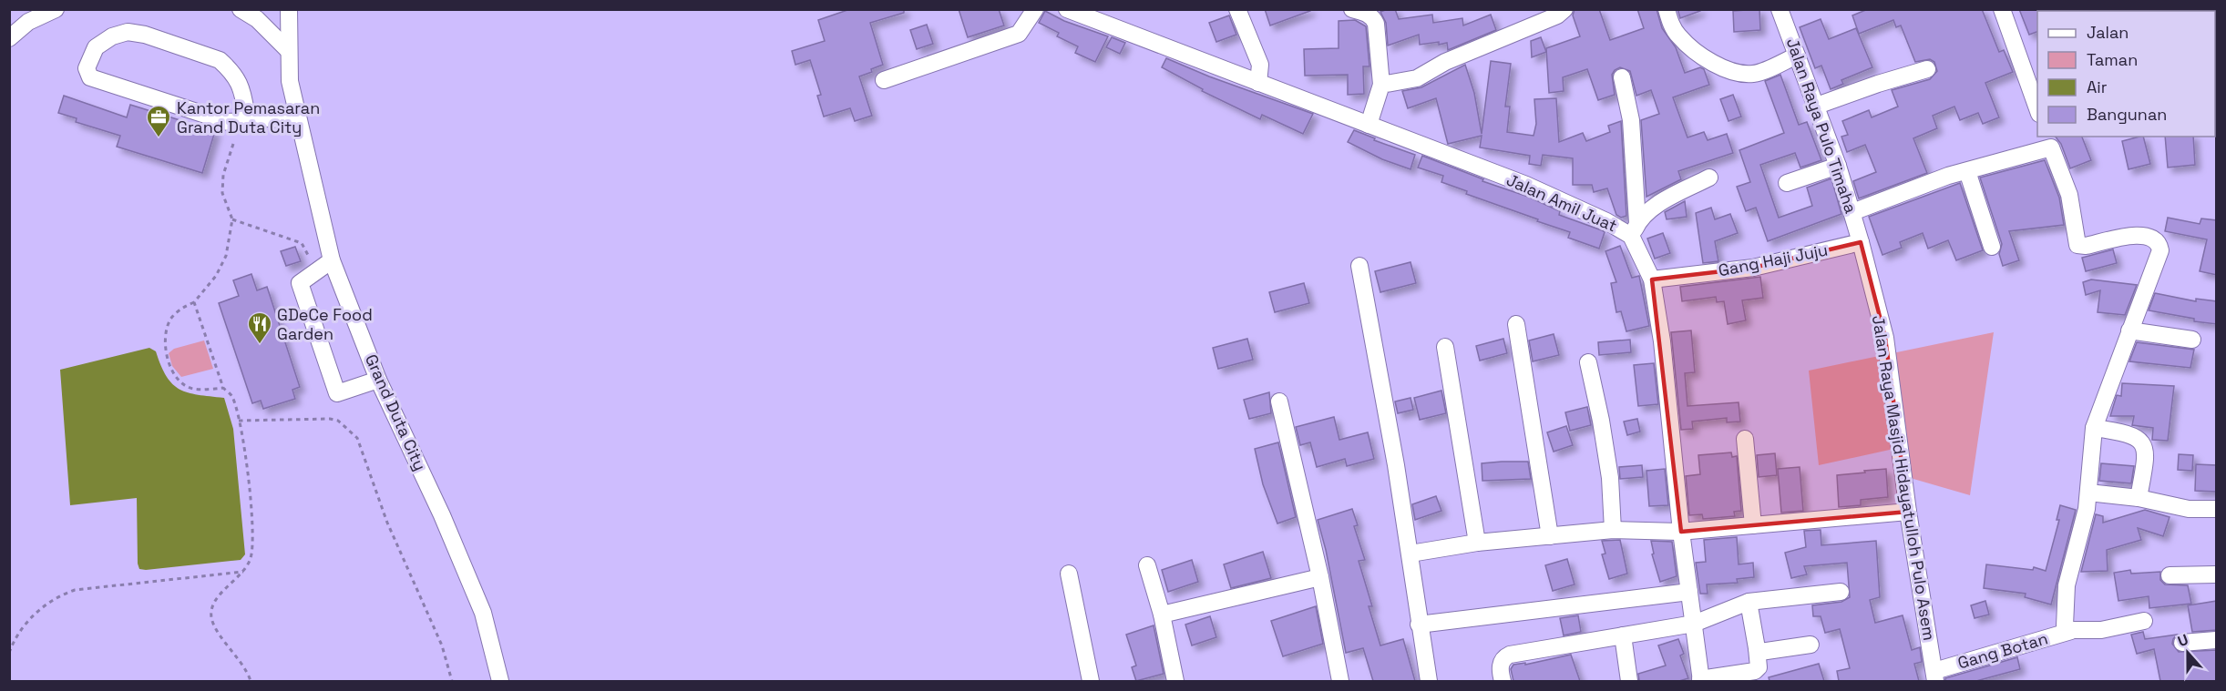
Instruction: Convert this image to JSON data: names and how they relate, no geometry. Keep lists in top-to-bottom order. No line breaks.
{"streets":{"street":["Jalan Raya Pulo Timaha","Jalan Amil Juat","Gang Haji Juju","Grand Duta City","Jalan Raya Masjid Hidayatulloh Pulo Asem","Gang Botan"]},"crossings":[["Jalan Raya Pulo Timaha","Gang Haji Juju"],["Jalan Raya Pulo Timaha","Jalan Raya Masjid Hidayatulloh Pulo Asem"],["Jalan Amil Juat","Gang Haji Juju"],["Gang Haji Juju","Jalan Raya Masjid Hidayatulloh Pulo Asem"],["Jalan Raya Masjid Hidayatulloh Pulo Asem","Gang Botan"]],"places":{"office":["Kantor Pemasaran Grand Duta City"],"restaurant":["GDeCe Food Garden"]},"legend":["Jalan","Taman","Air","Bangunan"],"north":"top"}
